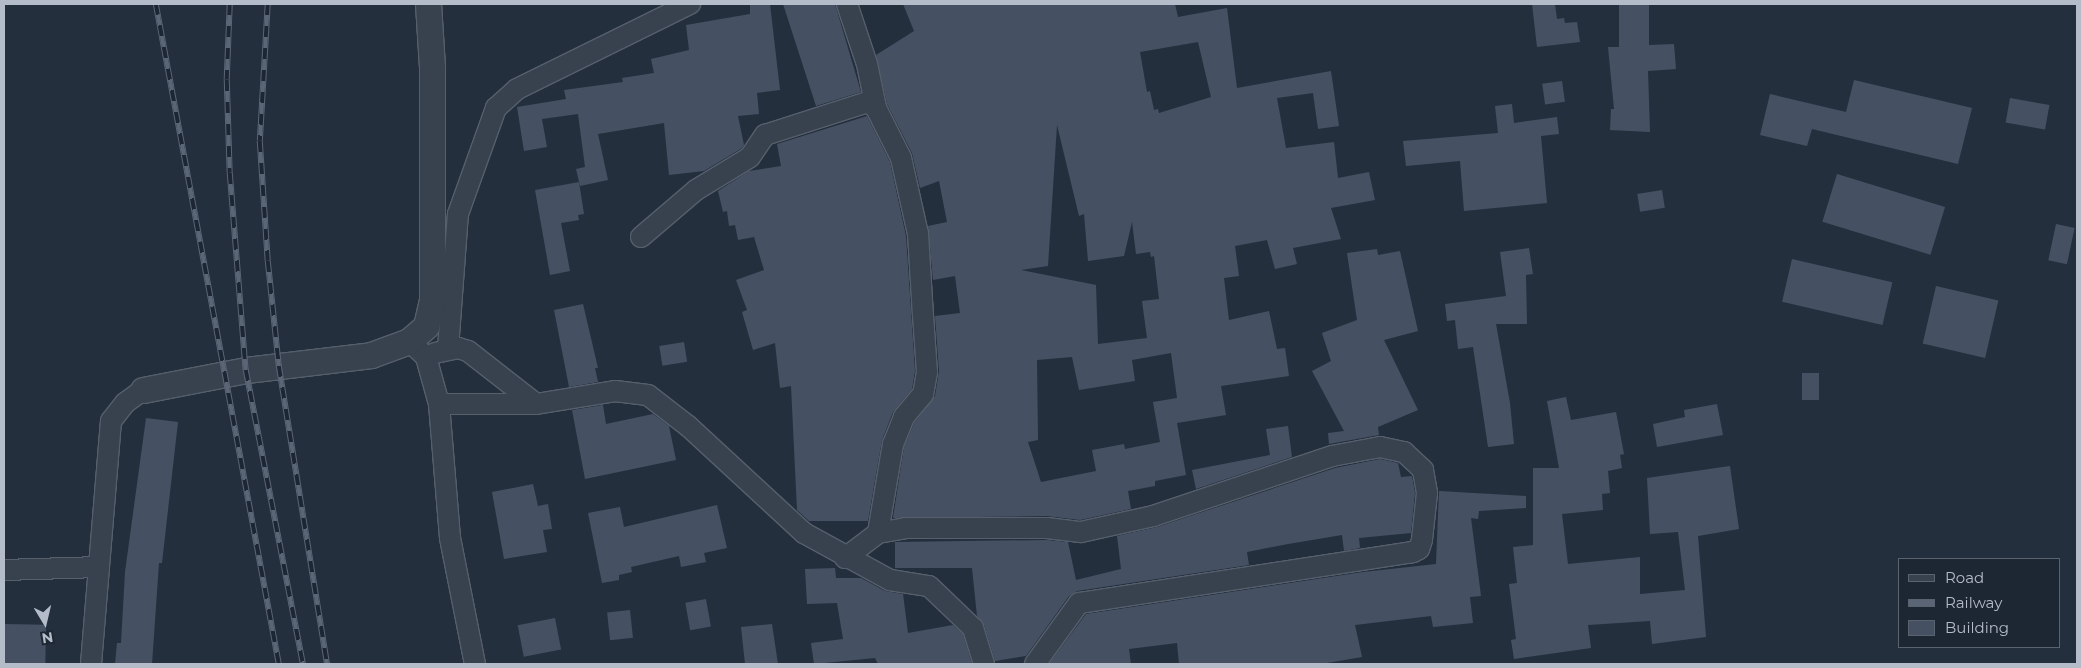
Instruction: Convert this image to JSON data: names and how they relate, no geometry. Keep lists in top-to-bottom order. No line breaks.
{"legend":["Road","Railway","Building"],"north":"bottom"}
